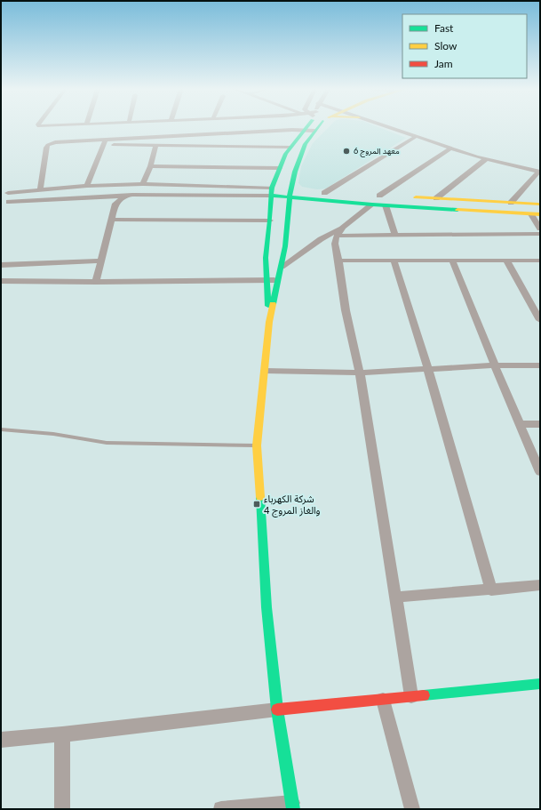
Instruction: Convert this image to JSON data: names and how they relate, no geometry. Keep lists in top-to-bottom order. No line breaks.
{"places":{"other":["معهد المروج 6"],"transit":["شركة الكهرباء والغاز المروج 4"]},"legend":["Fast","Slow","Jam"]}
